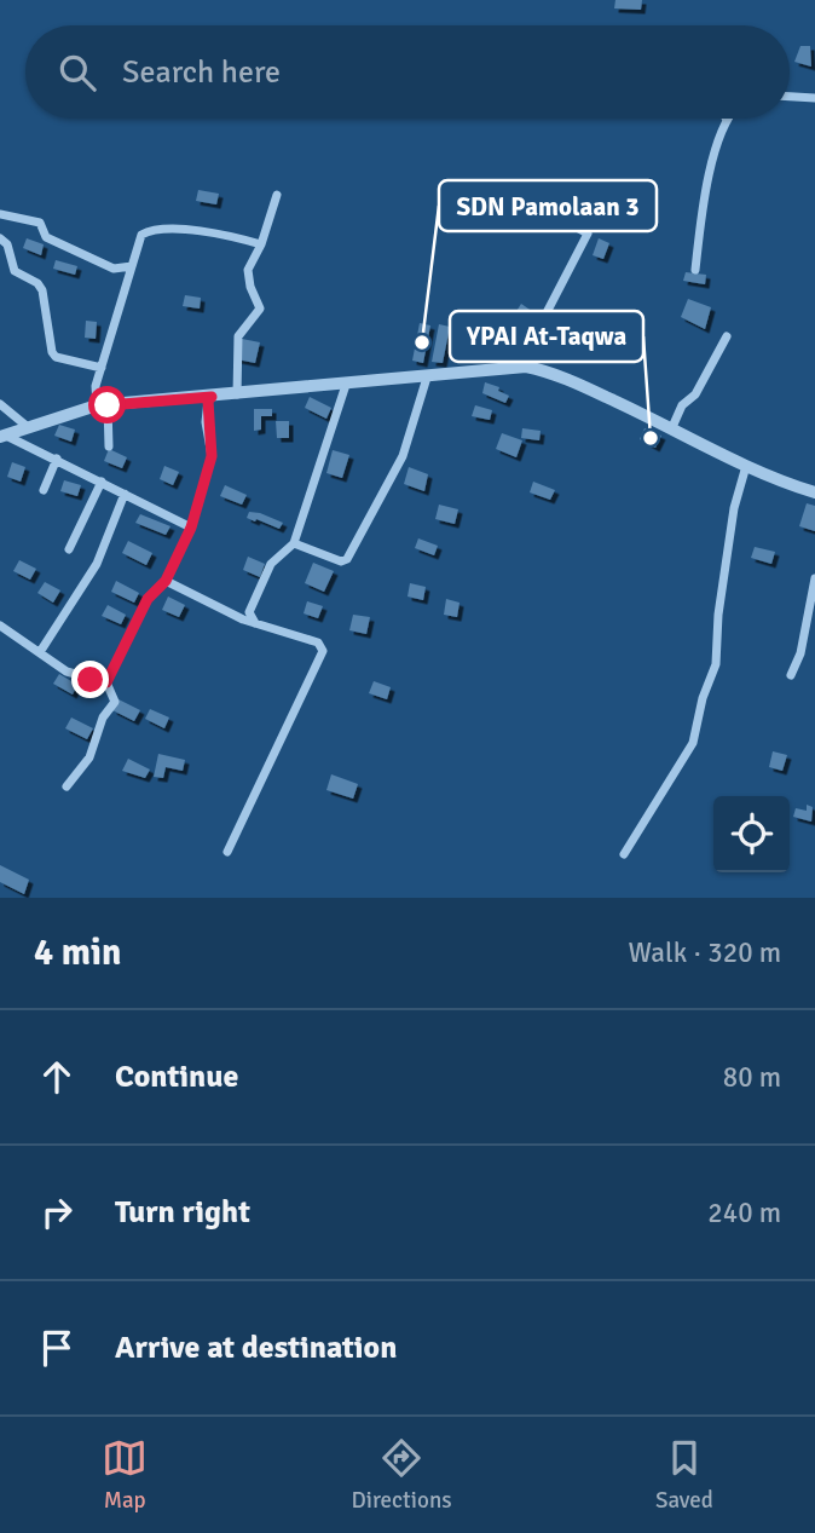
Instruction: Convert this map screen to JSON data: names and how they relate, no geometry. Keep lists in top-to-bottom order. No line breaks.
{"places":["SDN Pamolaan 3","YPAI At-Taqwa"],"page":{"search":"Search here","heading":["4 min","Walk · 320 m"],"list":[["Continue","80 m"],["Turn right","240 m"],"Arrive at destination"],"nav":["Map","Directions","Saved"]}}
